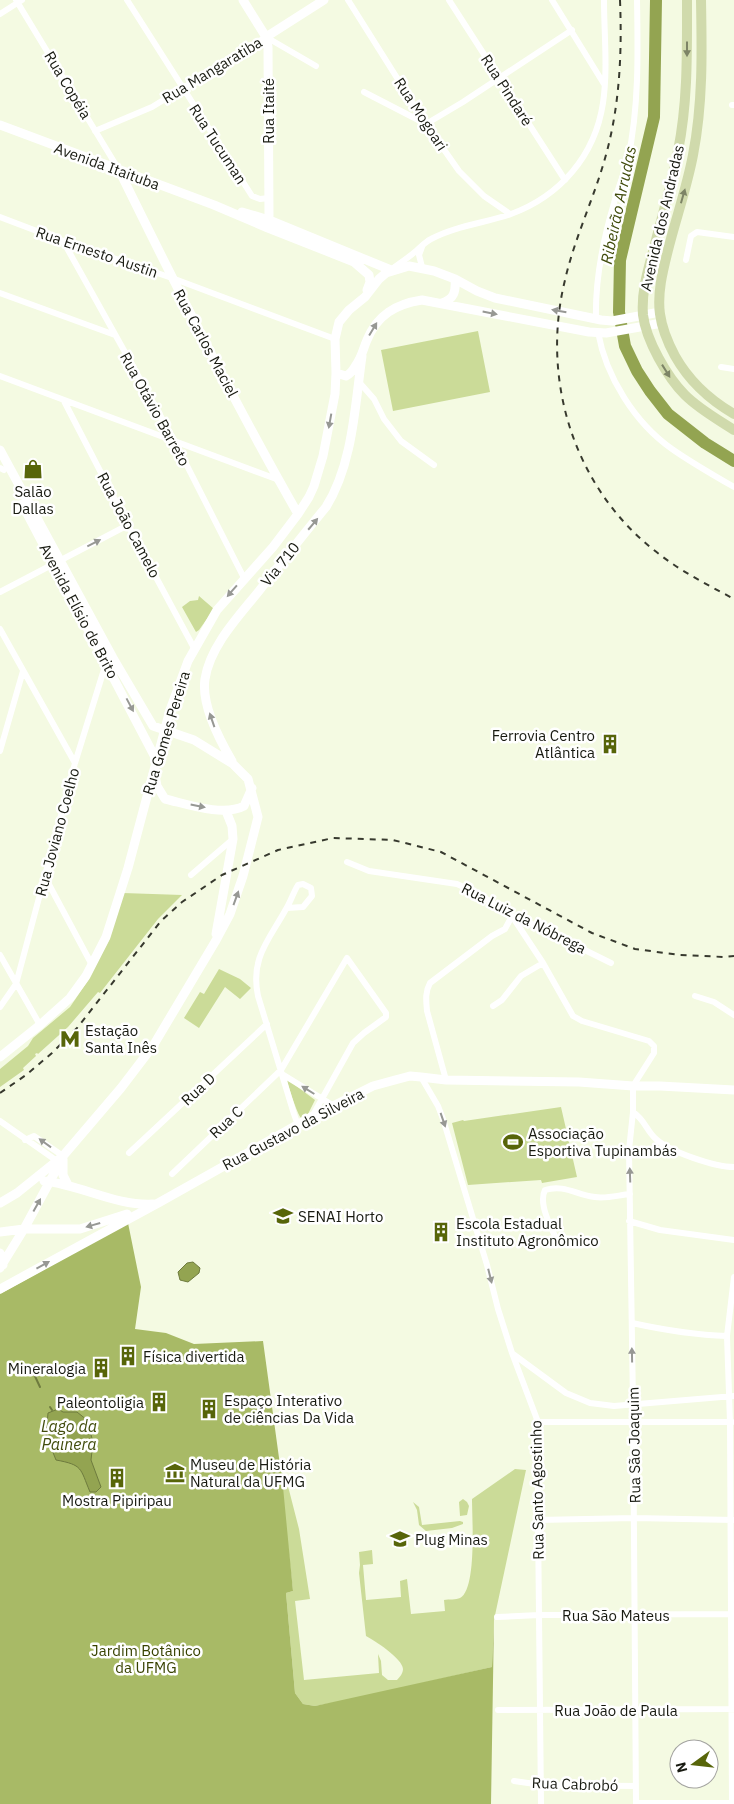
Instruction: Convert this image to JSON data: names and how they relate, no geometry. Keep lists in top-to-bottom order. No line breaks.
{"streets":{"main road":["Rua Mangaratiba","Rua Itaité","Avenida Itaituba","Avenida dos Andradas","Rua Carlos Maciel","Via 710","Avenida Elísio de Brito","Rua Gomes Pereira","Rua Gustavo da Silveira"],"street":["Rua Copéia","Rua Pindaré","Rua Mogoari","Rua Tucuman","Rua Ernesto Austin","Rua Otávio Barreto","Rua João Camelo","Rua Joviano Coelho","Rua Luiz da Nóbrega","Rua D","Rua C","Rua São Joaquim","Rua Santo Agostinho","Rua São Mateus","Rua João de Paula","Rua Cabrobó"]},"crossings":[["Rua Mangaratiba","Rua Copéia"],["Rua Mangaratiba","Rua Itaité"],["Rua Mangaratiba","Rua Tucuman"],["Rua Copéia","Avenida Itaituba"],["Rua Copéia","Rua Carlos Maciel"],["Rua Itaité","Rua Tucuman"],["Rua Itaité","Avenida Itaituba"],["Avenida Itaituba","Rua Carlos Maciel"],["Avenida Itaituba","Rua Gomes Pereira"],["Rua Ernesto Austin","Rua Carlos Maciel"],["Rua Ernesto Austin","Rua Otávio Barreto"],["Rua Ernesto Austin","Rua Gomes Pereira"],["Rua Carlos Maciel","Rua Gomes Pereira"],["Rua Otávio Barreto","Rua Gomes Pereira"],["Rua João Camelo","Rua Gomes Pereira"],["Avenida Elísio de Brito","Rua Gomes Pereira"],["Avenida Elísio de Brito","Rua Joviano Coelho"],["Rua Gustavo da Silveira","Rua São Joaquim"],["Rua Gustavo da Silveira","Rua Santo Agostinho"],["Rua São Joaquim","Rua São Mateus"],["Rua São Joaquim","Rua João de Paula"],["Rua São Joaquim","Rua Cabrobó"],["Rua Santo Agostinho","Rua São Mateus"],["Rua Santo Agostinho","Rua João de Paula"],["Rua Santo Agostinho","Rua Cabrobó"]],"one_way":["Via 710","Rua Santo Agostinho"],"water":["Ribeirão Arrudas","Lago da Painera"],"parks":["Jardim Botânico da UFMG"],"places":{"shop":["Salão Dallas"],"building":["Ferrovia Centro Atlântica","Escola Estadual Instituto Agronômico","Física divertida","Mineralogia","Paleontoligia","Espaço Interativo de ciências Da Vida","Mostra Pipiripau"],"metro station":["Estação Santa Inês"],"sports":["Associação Esportiva Tupinambás"],"school or university":["SENAI Horto","Plug Minas"],"museum":["Museu de História Natural da UFMG"]},"north":"left"}
